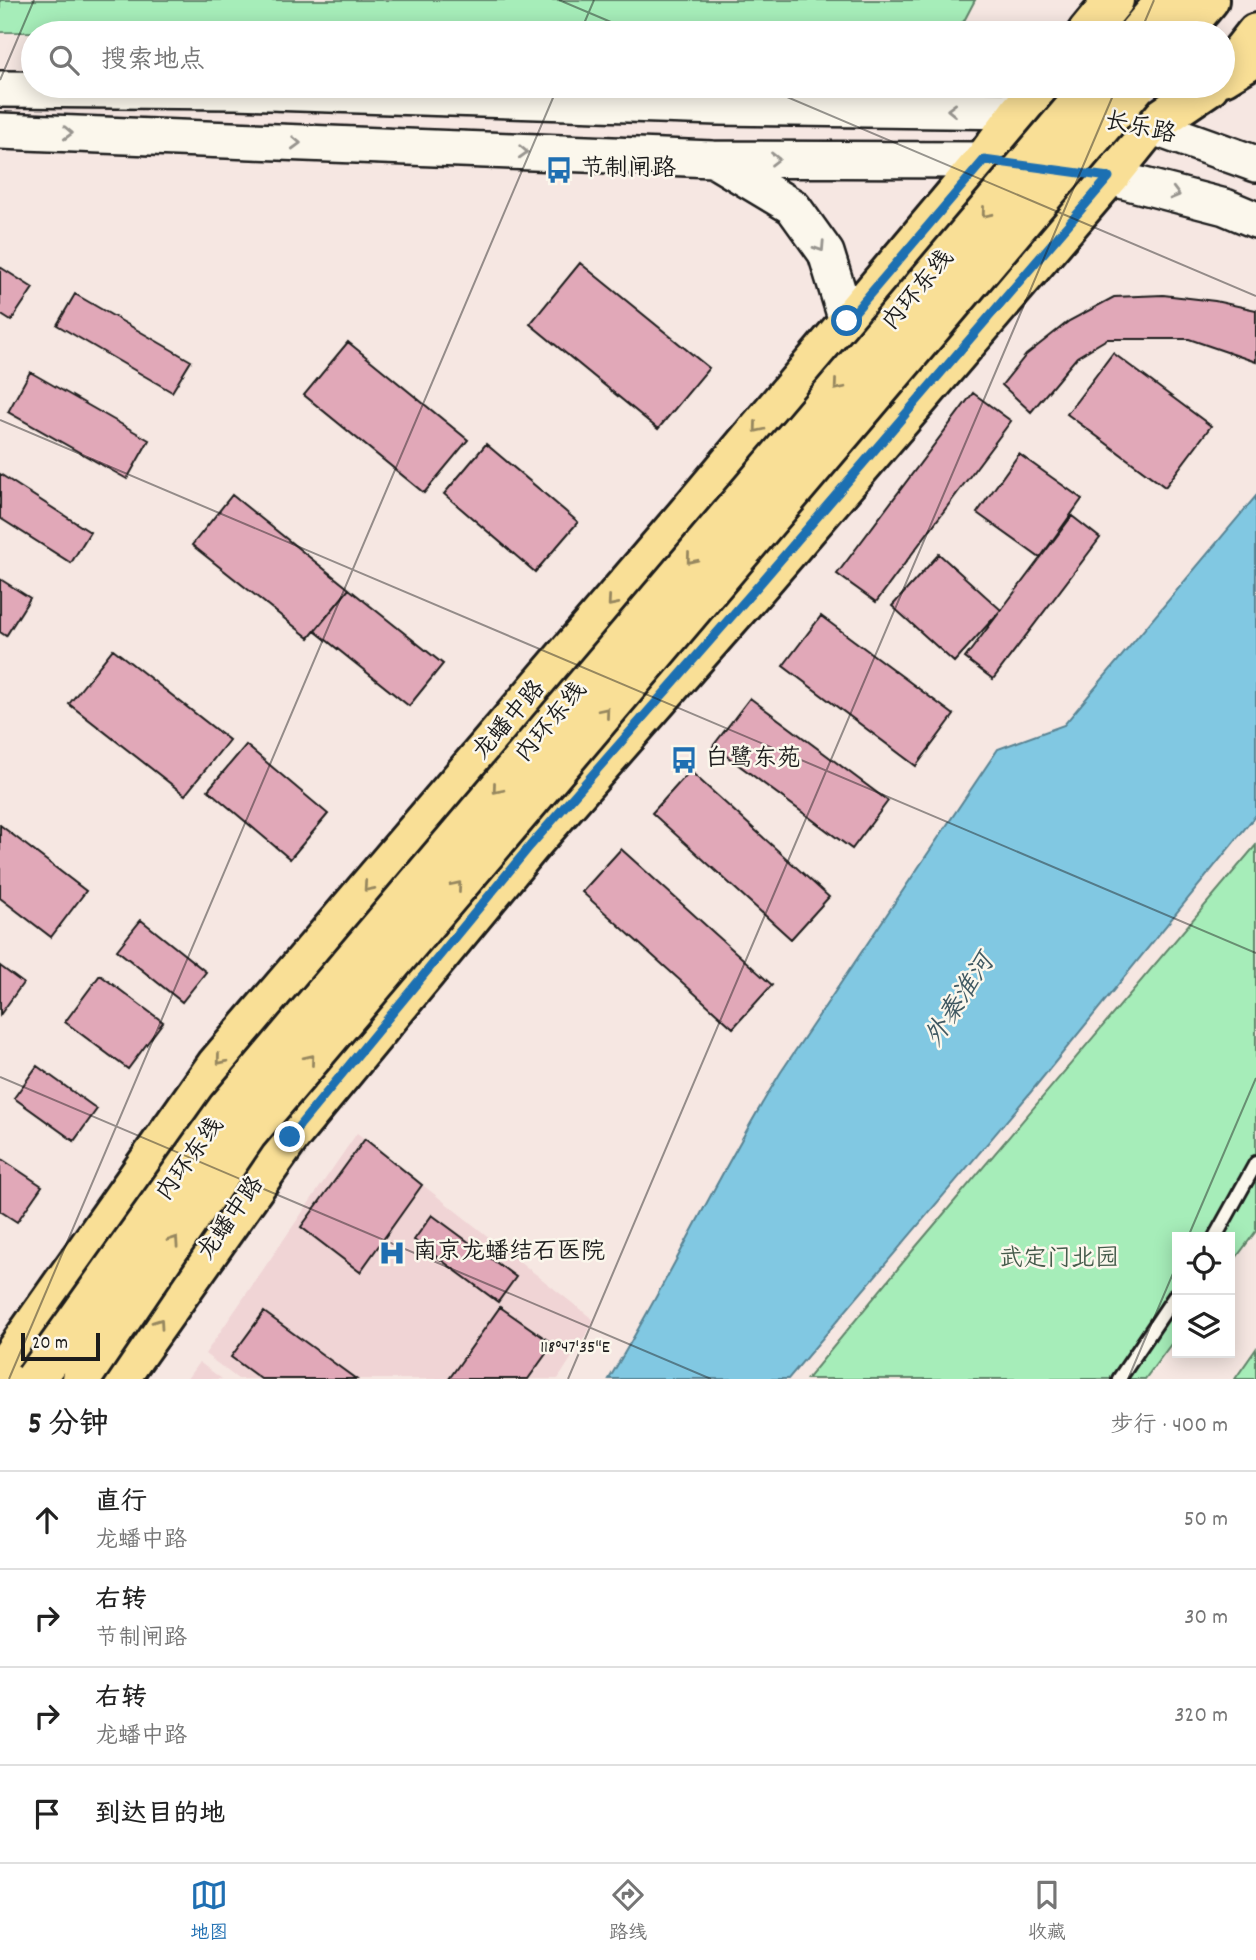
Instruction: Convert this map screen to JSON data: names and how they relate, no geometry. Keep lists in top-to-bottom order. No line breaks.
{"streets":{"main road":["长乐路","内环东线","龙蟠中路"]},"crossings":[["长乐路","龙蟠中路"]],"water":["外秦淮河"],"parks":["武定门北园"],"places":{"bus stop":["节制闸路","白鹭东苑"],"hospital":["南京龙蟠结石医院"]},"scale_bar":"20 m","page":{"search":"搜索地点","scale":"20 m","heading":["5 分钟","步行 · 400 m"],"list":[["直行","龙蟠中路","50 m"],["右转","节制闸路","30 m"],["右转","龙蟠中路","320 m"],"到达目的地"],"nav":["地图","路线","收藏"]},"coordinates":["118°47'35\"E"]}
